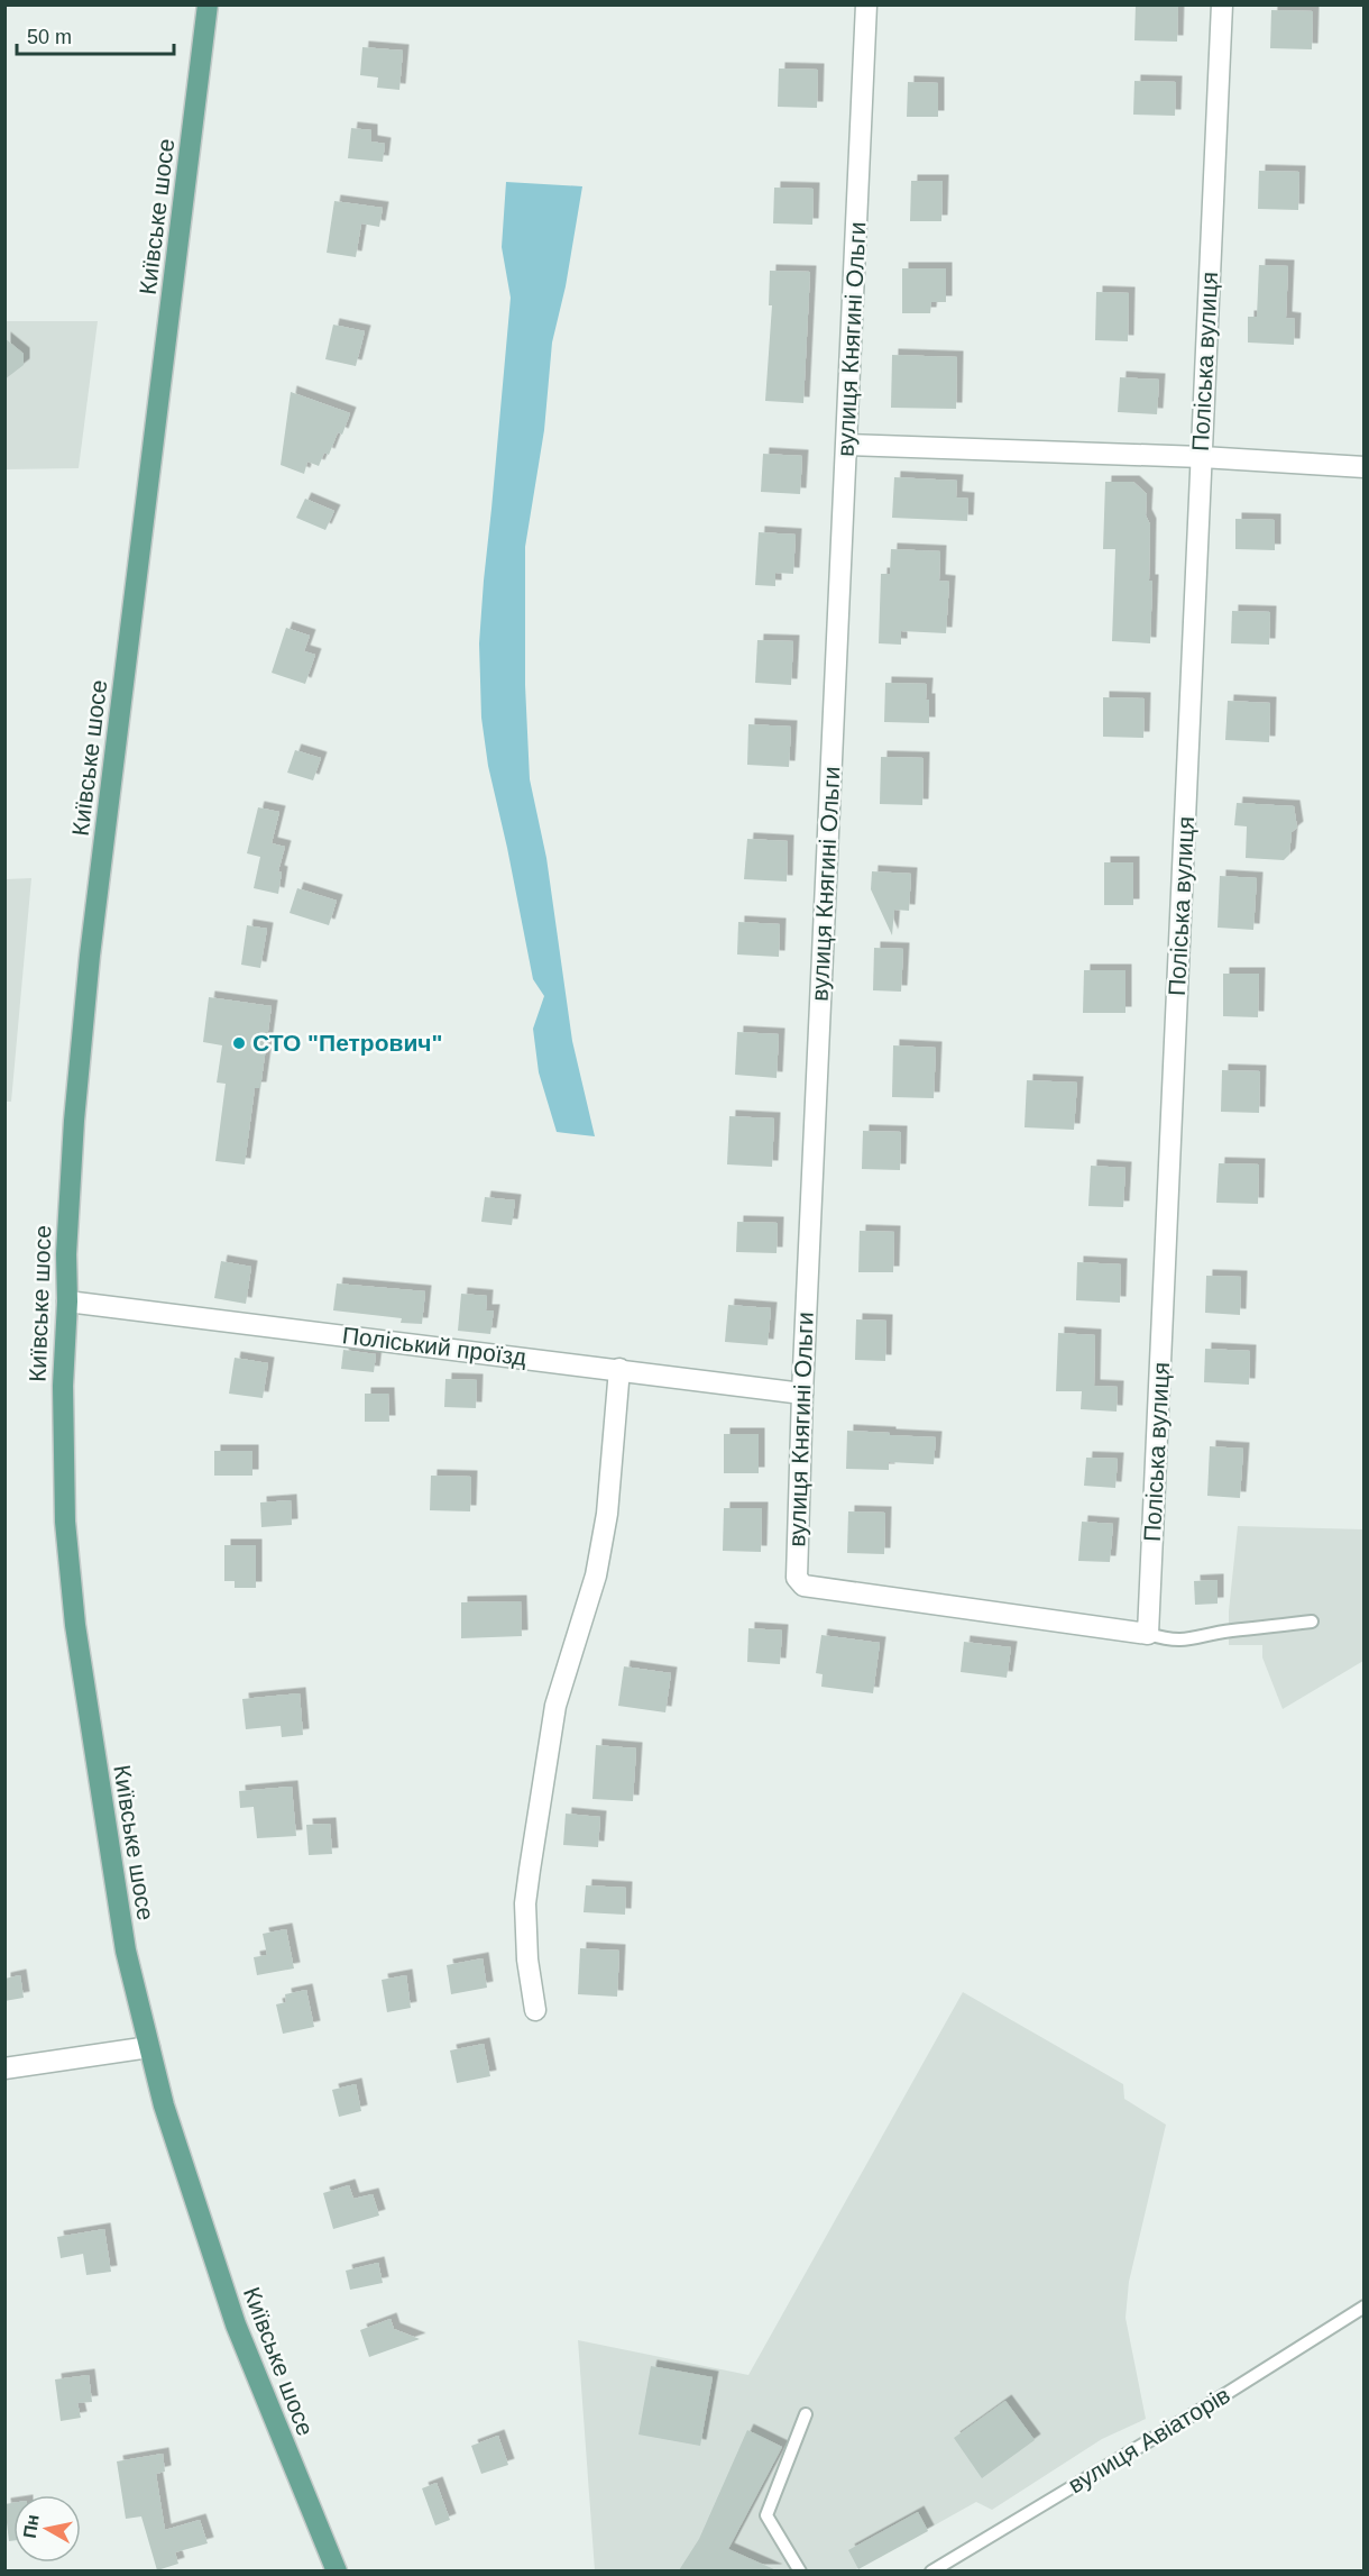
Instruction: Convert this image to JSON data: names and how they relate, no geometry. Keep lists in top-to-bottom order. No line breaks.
{"streets":{"main road":["Київське шосе"],"street":["вулиця Княгині Ольги","Поліська вулиця","Поліський проїзд"],"lane":["вулиця Авіаторів"]},"crossings":[["Київське шосе","Поліський проїзд"],["вулиця Княгині Ольги","Поліська вулиця"],["вулиця Княгині Ольги","Поліський проїзд"]],"places":["СТО \"Петрович\""],"scale_bar":"50 m","north":"left"}
